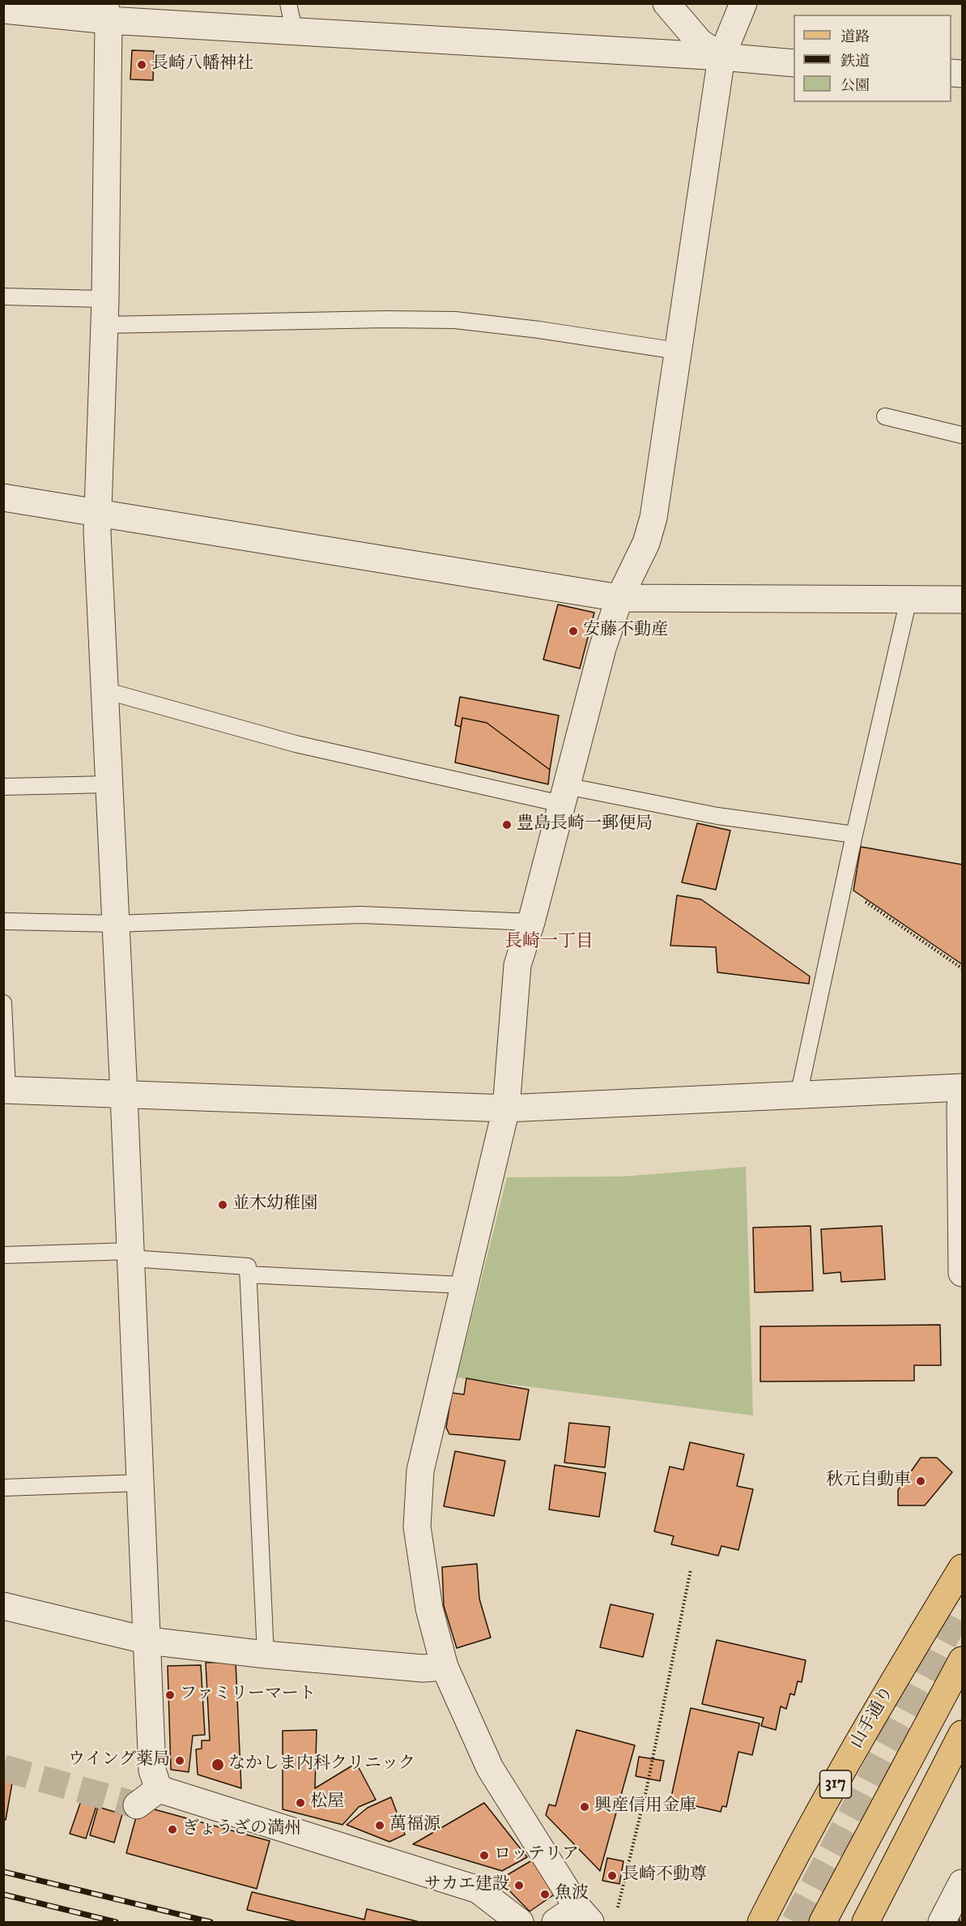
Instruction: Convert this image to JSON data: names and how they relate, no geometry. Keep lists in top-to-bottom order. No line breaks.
{"streets":{"main road":["山手通り","317"]},"districts":["長崎一丁目"],"places":["長崎八幡神社","安藤不動産","豊島長崎一郵便局","並木幼稚園","秋元自動車","ファミリーマート","ウイング薬局","なかしま内科クリニック","松屋","興産信用金庫","萬福源","ぎょうざの満州","ロッテリア","長崎不動尊","サカエ建設","魚波"],"legend":["道路","鉄道","公園"]}
